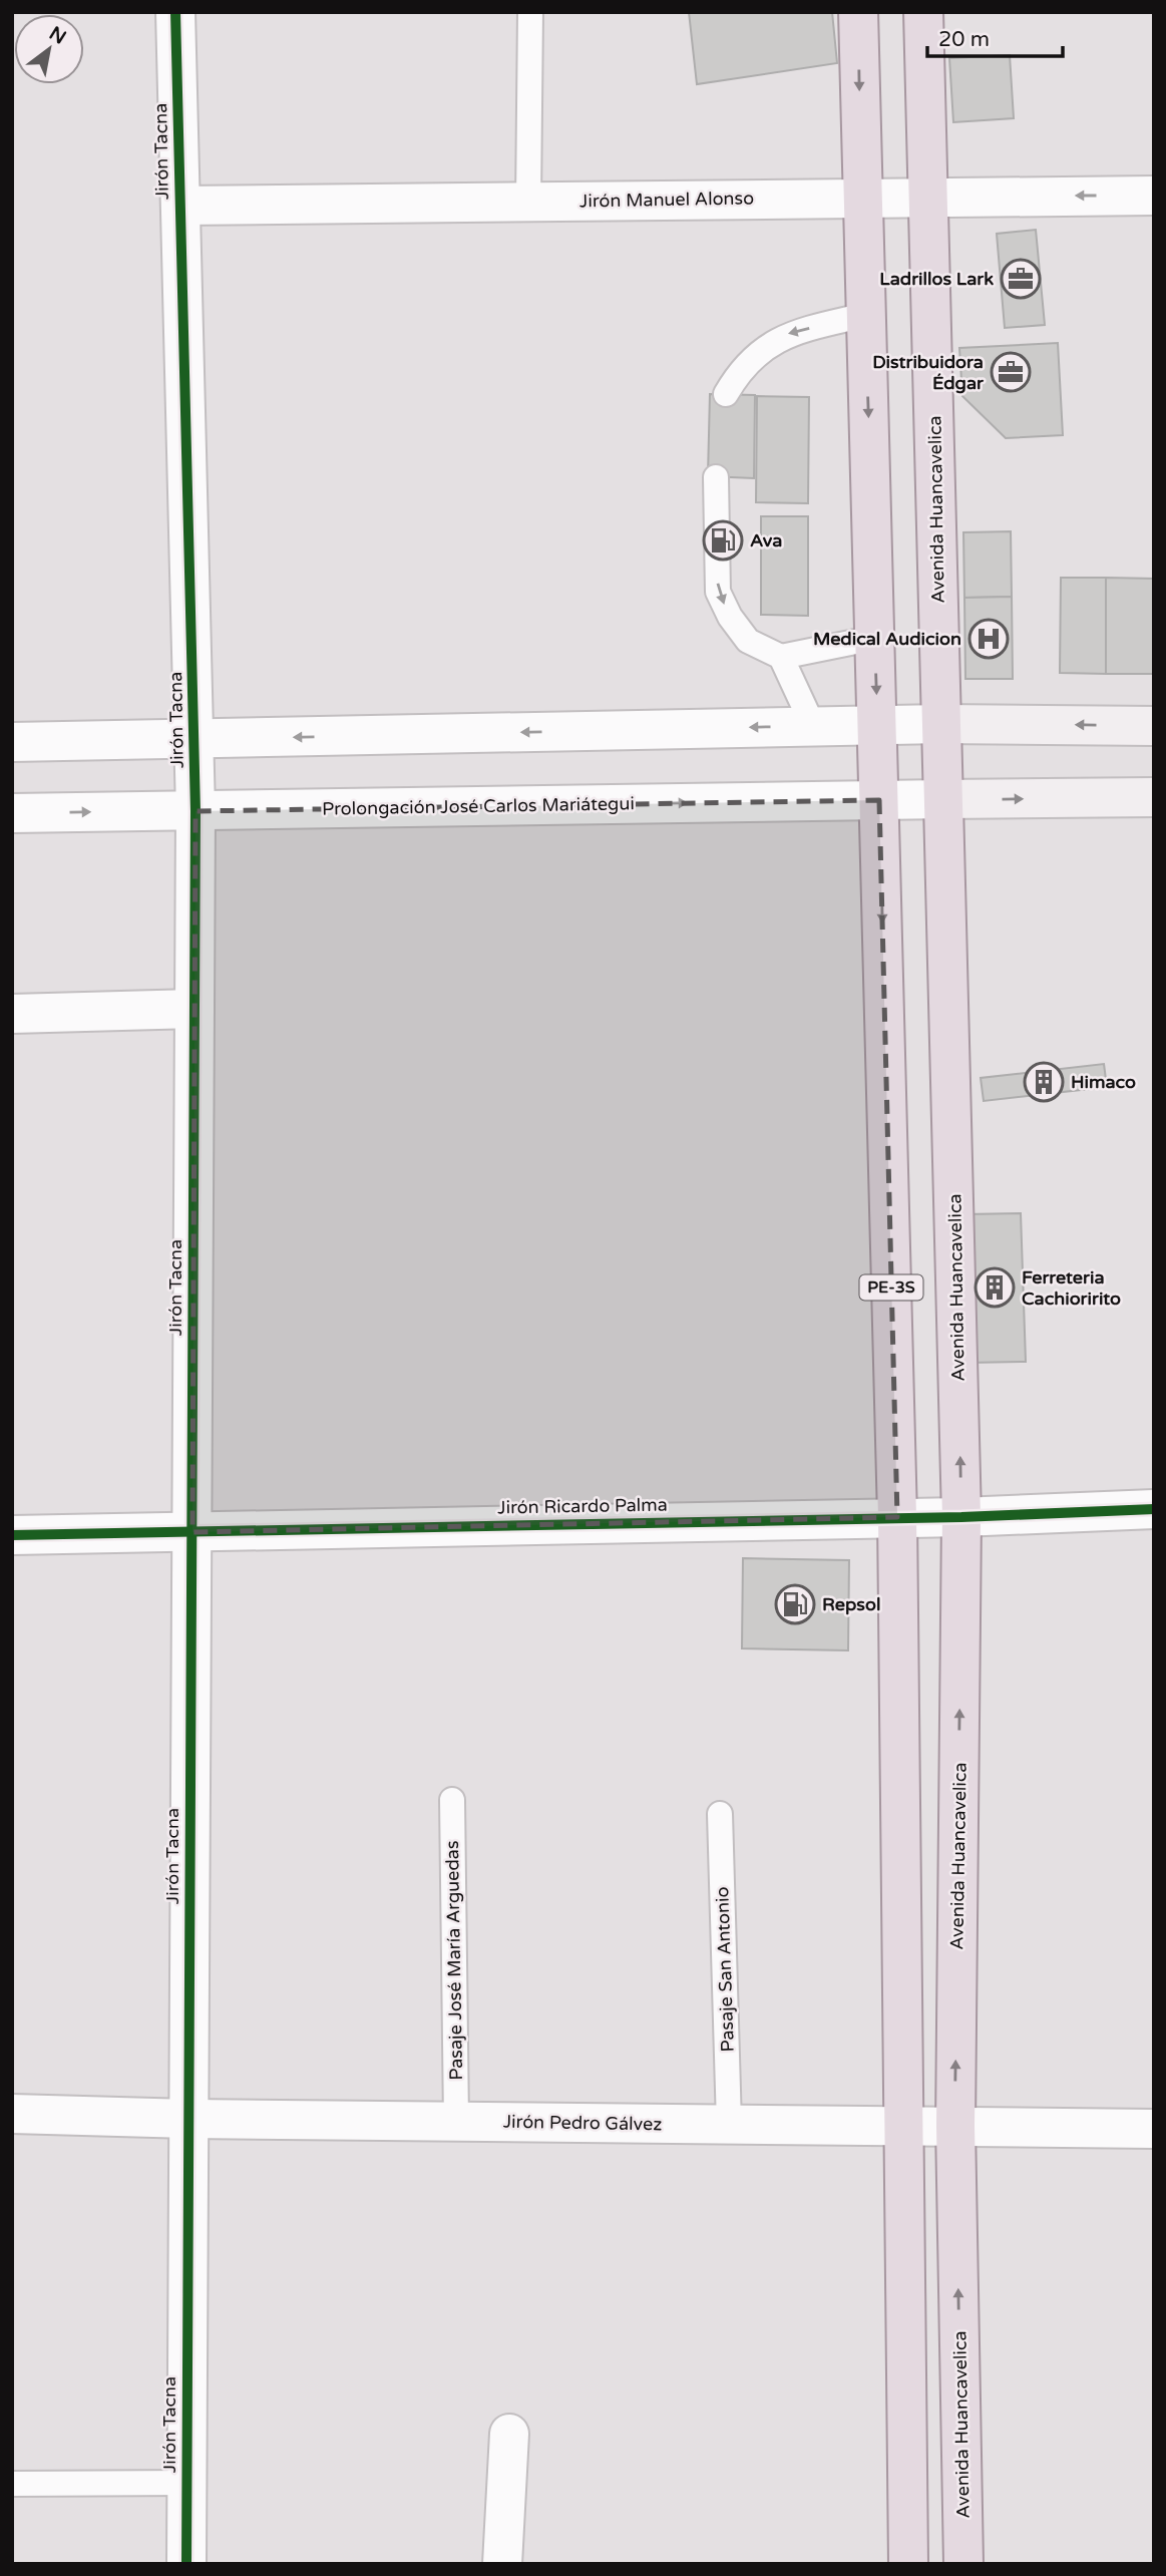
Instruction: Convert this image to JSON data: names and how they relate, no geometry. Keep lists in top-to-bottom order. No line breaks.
{"streets":{"highway":["Avenida Huancavelica","PE-3S"],"street":["Jirón Tacna","Jirón Manuel Alonso","Prolongación José Carlos Mariátegui","Jirón Ricardo Palma","Jirón Pedro Gálvez"],"lane":["Pasaje José María Arguedas","Pasaje San Antonio"]},"crossings":[["Jirón Tacna","Jirón Manuel Alonso"],["Jirón Tacna","Prolongación José Carlos Mariátegui"],["Jirón Tacna","Jirón Ricardo Palma"],["Jirón Tacna","Jirón Pedro Gálvez"],["Jirón Manuel Alonso","Avenida Huancavelica"],["Jirón Manuel Alonso","PE-3S"],["Avenida Huancavelica","Prolongación José Carlos Mariátegui"],["Avenida Huancavelica","Jirón Ricardo Palma"],["Avenida Huancavelica","Jirón Pedro Gálvez"],["Prolongación José Carlos Mariátegui","PE-3S"],["PE-3S","Jirón Ricardo Palma"],["PE-3S","Jirón Pedro Gálvez"],["Pasaje José María Arguedas","Jirón Pedro Gálvez"],["Pasaje San Antonio","Jirón Pedro Gálvez"]],"places":{"office":["Ladrillos Lark","Distribuidora Édgar"],"fuel station":["Ava","Repsol"],"hospital":["Medical Audicion"],"building":["Himaco","Ferreteria Cachioririto"]},"scale_bar":"20 m","north":"top right"}
